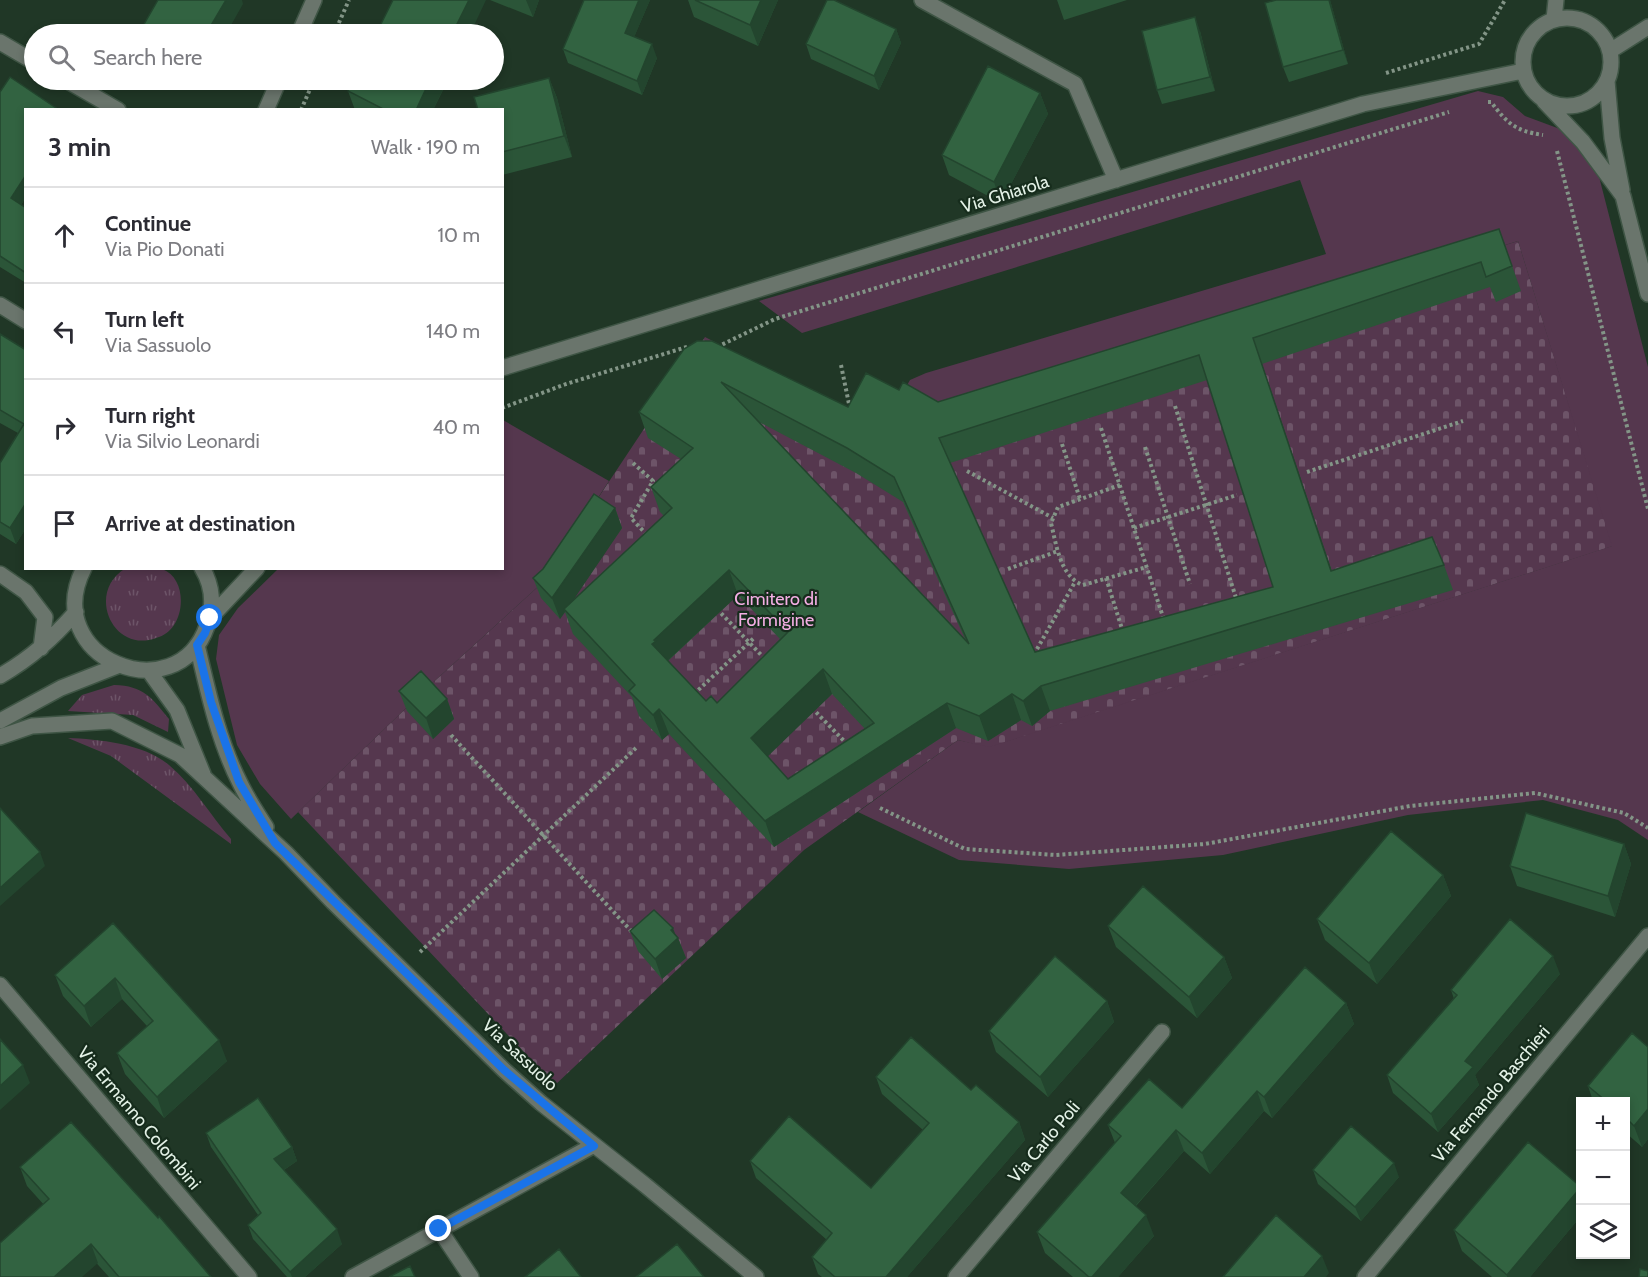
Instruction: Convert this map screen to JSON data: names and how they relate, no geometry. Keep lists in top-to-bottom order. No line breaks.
{"streets":{"street":["Via Ghiarola","Via Sassuolo","Via Fernando Baschieri","Via Ermanno Colombini","Via Carlo Poli"]},"parks":["Cimitero di Formigine"],"page":{"search":"Search here","heading":["3 min","Walk · 190 m"],"list":[["Continue","Via Pio Donati","10 m"],["Turn left","Via Sassuolo","140 m"],["Turn right","Via Silvio Leonardi","40 m"],"Arrive at destination"],"map_buttons":["+","−"]}}
